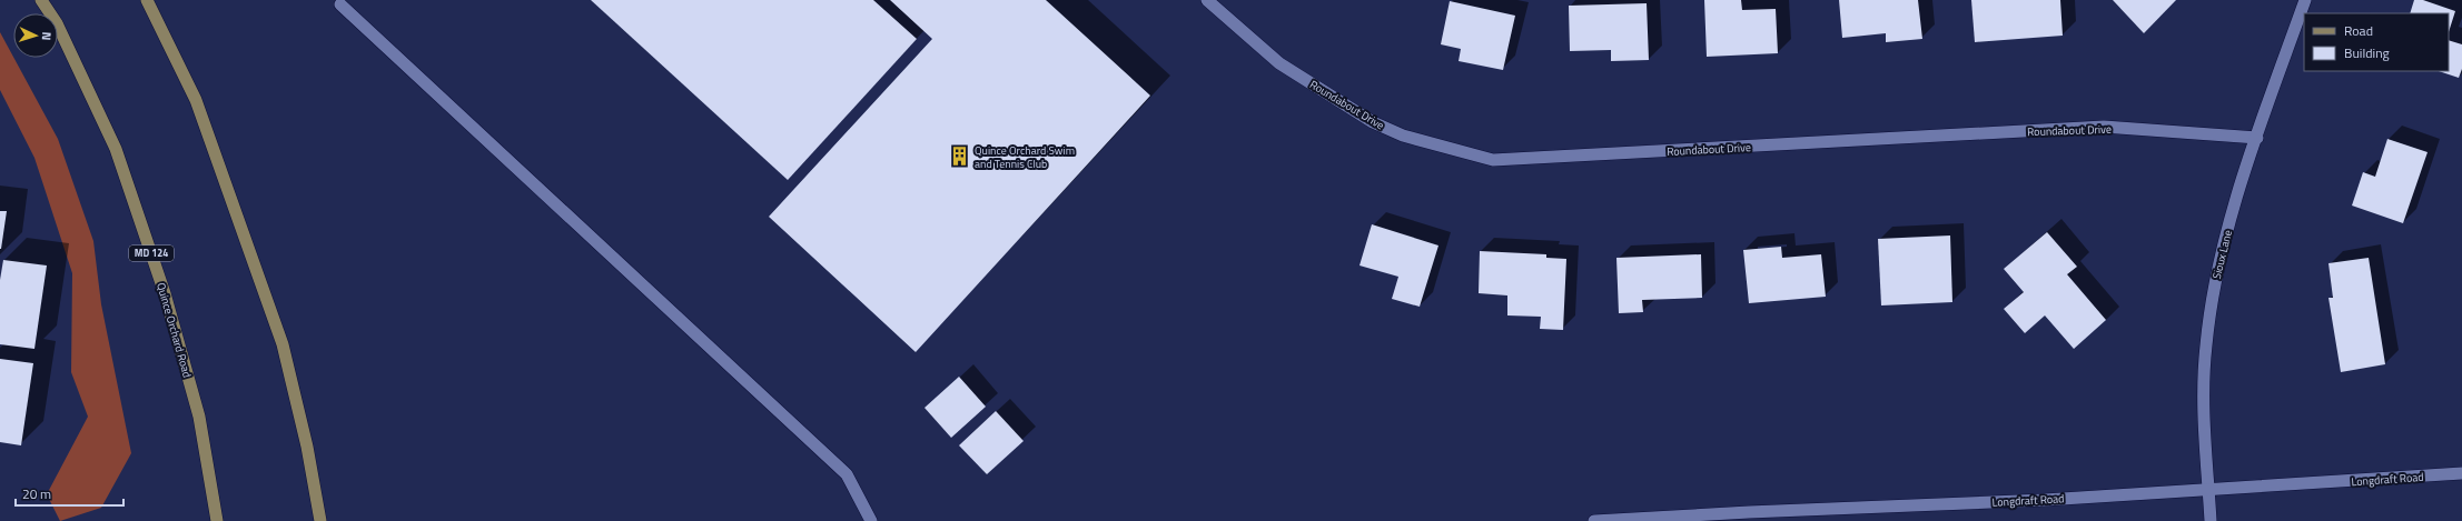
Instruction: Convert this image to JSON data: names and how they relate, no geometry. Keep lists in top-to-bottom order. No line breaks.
{"streets":{"main road":["MD 124","Quince Orchard Road"],"street":["Roundabout Drive","Sioux Lane","Longdraft Road"]},"crossings":[["Roundabout Drive","Sioux Lane"],["Sioux Lane","Longdraft Road"]],"places":{"building":["Quince Orchard Swim and Tennis Club"]},"legend":["Road","Building"],"scale_bar":"20 m","north":"right"}
